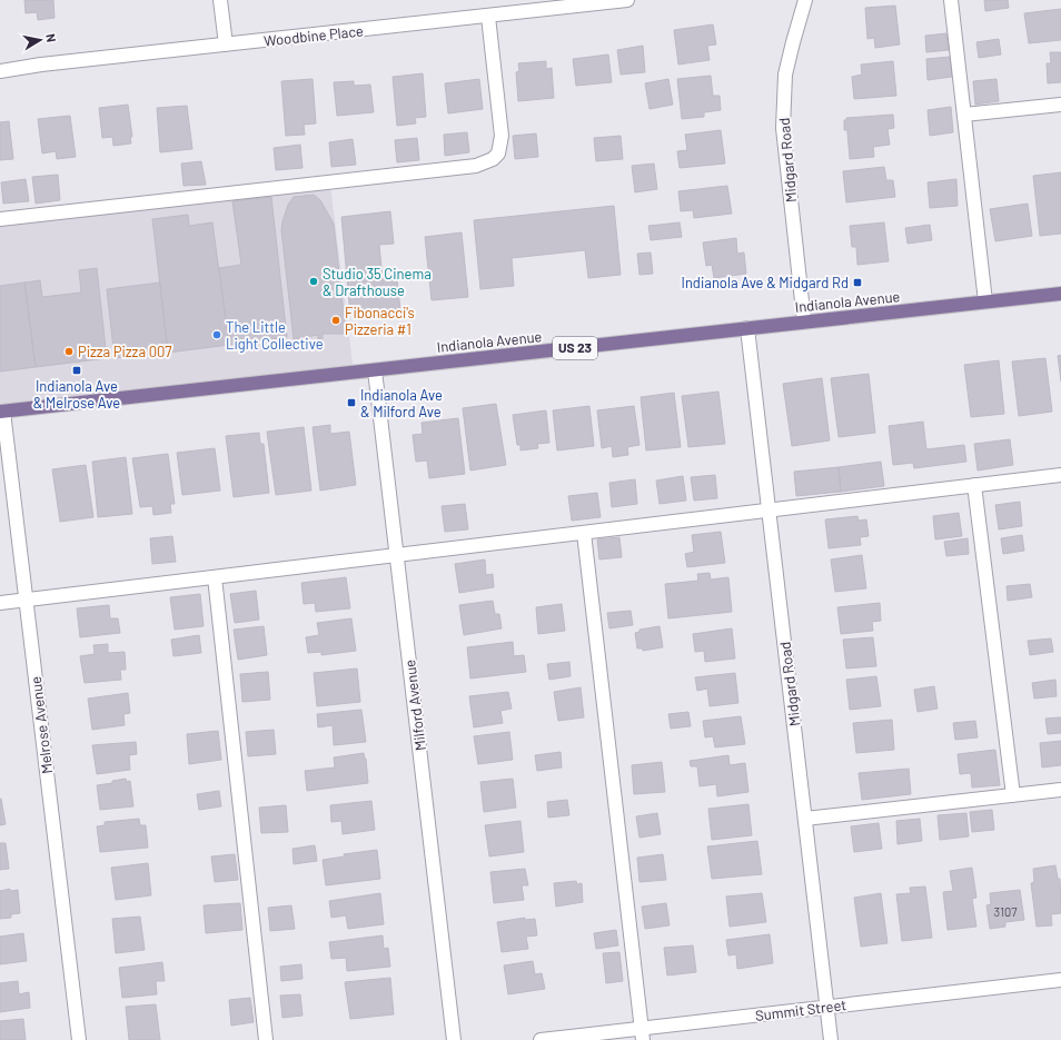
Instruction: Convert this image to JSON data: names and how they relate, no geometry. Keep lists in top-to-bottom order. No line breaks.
{"streets":{"main road":["Indianola Avenue","US 23"],"street":["Woodbine Place","Midgard Road","Milford Avenue","Melrose Avenue","Summit Street"]},"crossings":[["Midgard Road","Indianola Avenue"],["Midgard Road","Summit Street"],["Indianola Avenue","Milford Avenue"],["Indianola Avenue","Melrose Avenue"]],"places":{"other":["Studio 35 Cinema & Drafthouse","Fibonacci's Pizzeria #1","The Little Light Collective","Pizza Pizza 007"],"transit":["Indianola Ave & Midgard Rd","Indianola Ave & Melrose Ave","Indianola Ave & Milford Ave"]},"house_numbers":["3107"],"north":"right"}
